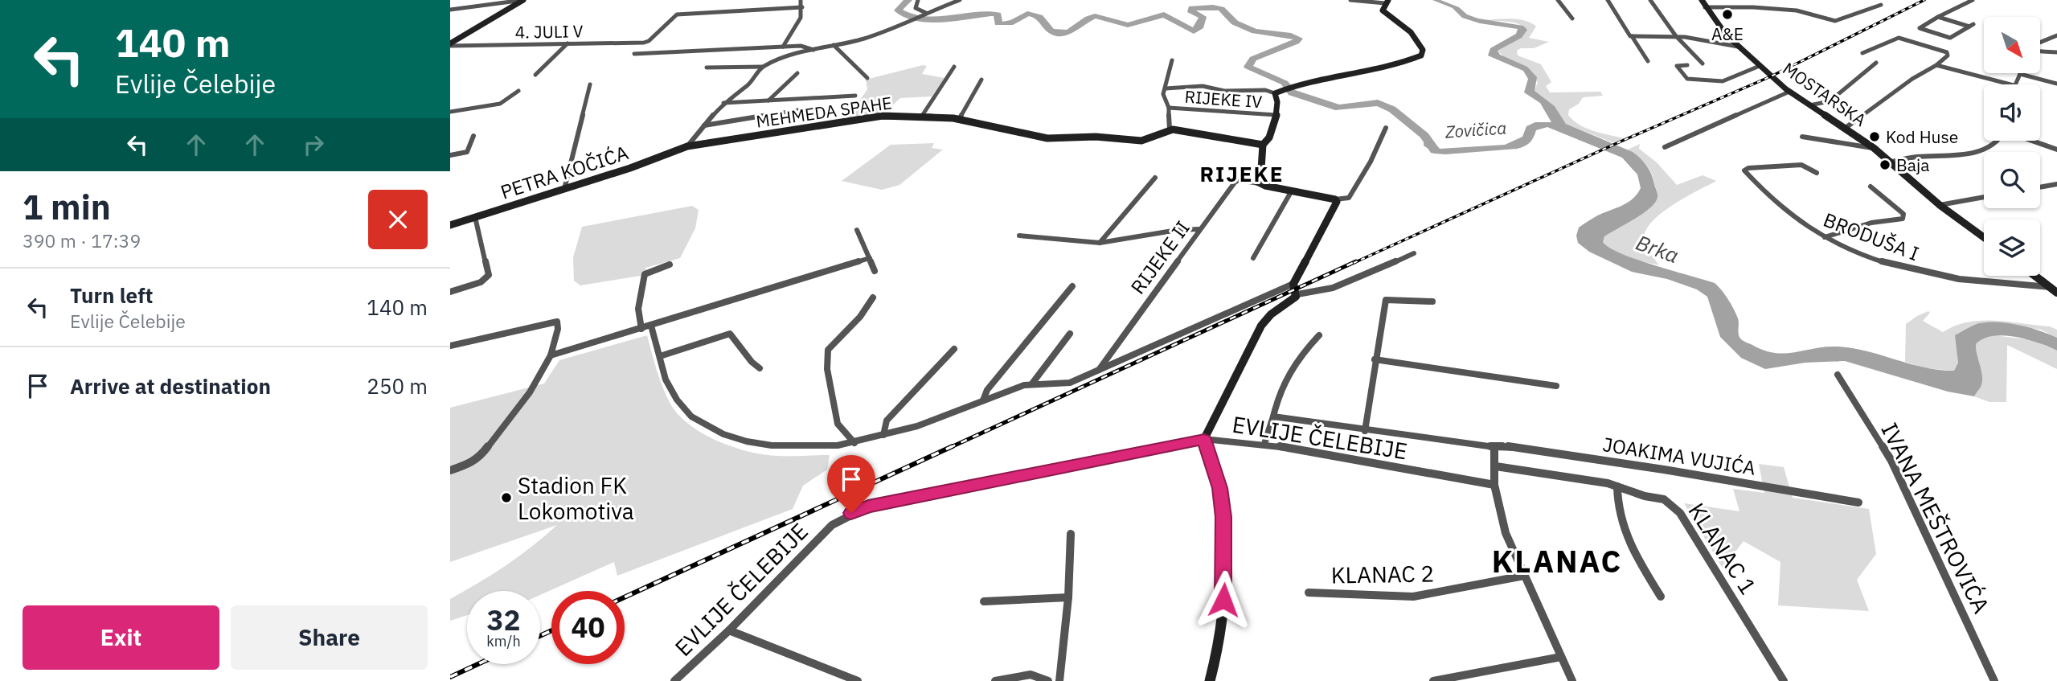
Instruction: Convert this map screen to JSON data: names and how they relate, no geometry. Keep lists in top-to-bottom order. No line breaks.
{"streets":{"street":["4. JULI V","MOSTARSKA","RIJEKE IV","MEHMEDA SPAHE","PETRA KOČIĆA","BRODUŠA I","RIJEKE II","EVLIJE ČELEBIJE","JOAKIMA VUJIĆA","IVANA MEŠTROVIĆA","KLANAC 1","KLANAC 2"]},"crossings":[["MEHMEDA SPAHE","PETRA KOČIĆA"]],"districts":["RIJEKE","KLANAC"],"water":["Zovičica","Brka"],"places":["A&E","Kod Huse","Baja","Stadion FK Lokomotiva"],"north":"bottom right","page":{"turn":["140 m","Evlije Čelebije"],"heading":["1 min","390 m · 17:39"],"list":[{"name":"Turn left","note":"Evlije Čelebije","value":"140 m"},{"name":"Arrive at destination","value":"250 m"}],"speed":"32 km/h","limit":"40","buttons":["Exit","Share"]}}
